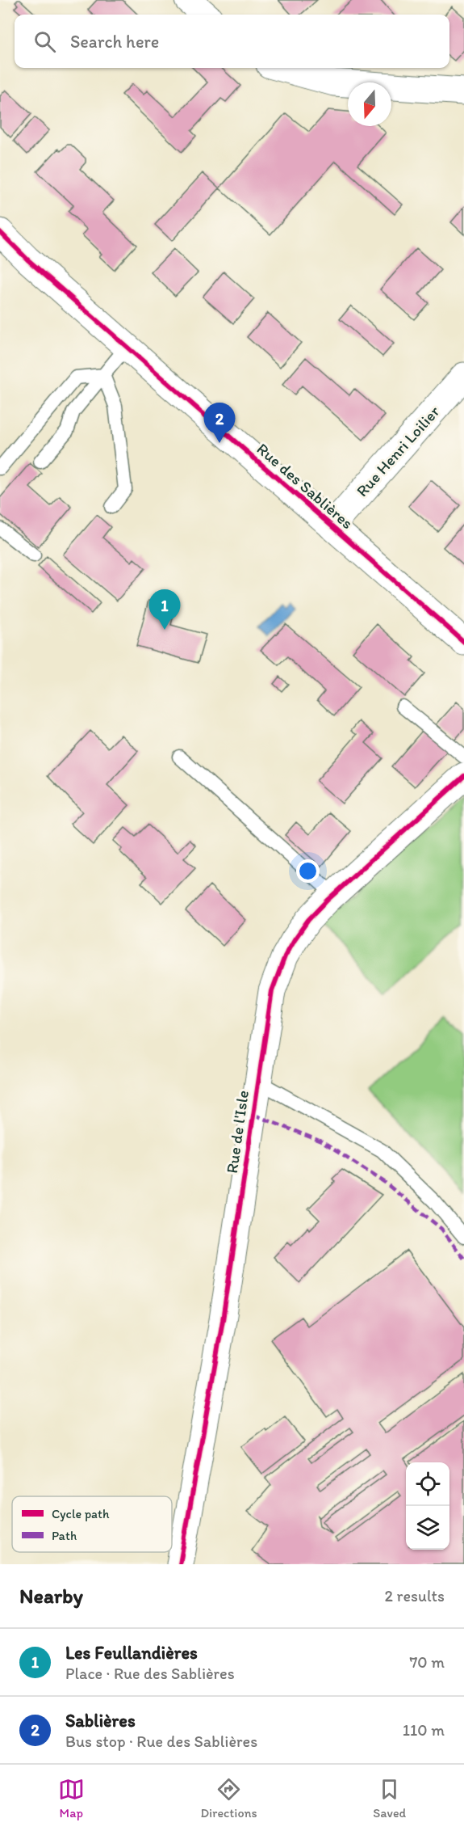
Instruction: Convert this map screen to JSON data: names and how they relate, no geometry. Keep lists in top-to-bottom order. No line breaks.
{"streets":{"street":["Rue Henri Loilier","Rue des Sablières","Rue de l'Isle"]},"crossings":[["Rue Henri Loilier","Rue des Sablières"]],"legend":["Cycle path","Path"],"north":"bottom","page":{"search":"Search here","pins":["2","1"],"heading":["Nearby","2 results"],"list":[{"mark":"1","name":"Les Feullandières","note":"Place · Rue des Sablières","value":"70 m"},{"mark":"2","name":"Sablières","note":"Bus stop · Rue des Sablières","value":"110 m"}],"nav":["Map","Directions","Saved"]}}
